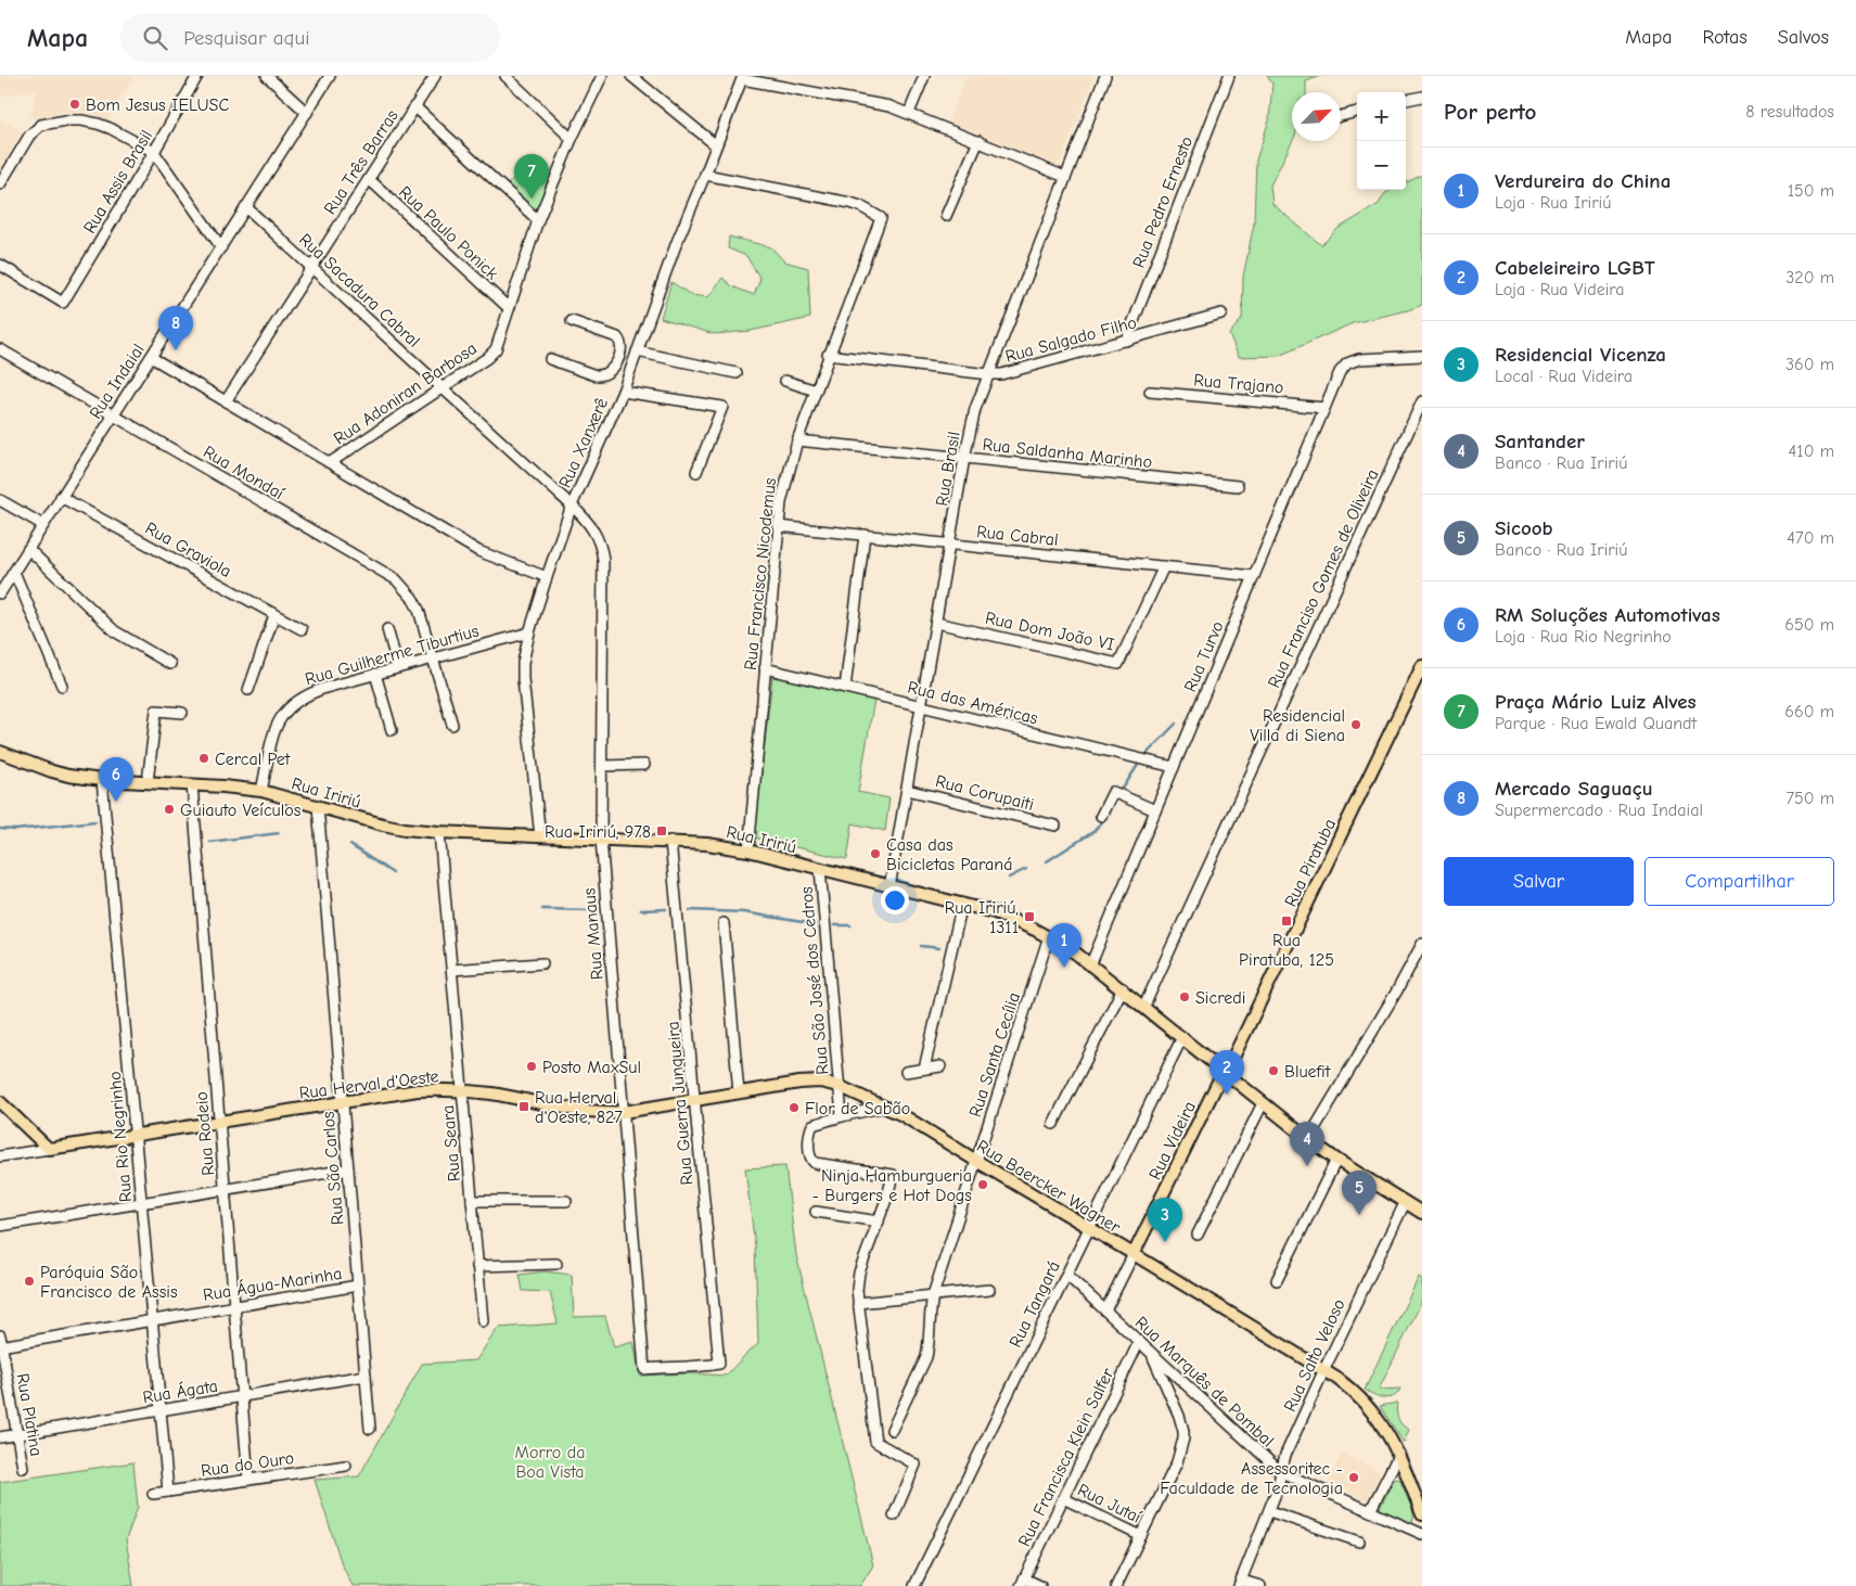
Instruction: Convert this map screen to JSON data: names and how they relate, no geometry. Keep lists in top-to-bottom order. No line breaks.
{"streets":{"main road":["Rua Iririú","Rua Piratuba","Rua Herval d'Oeste","Rua Videira","Rua Baercker Wagner"],"street":["Rua Três Barras","Rua Assis Brasil","Rua Pedro Ernesto","Rua Paulo Ponick","Rua Sacadura Cabral","Rua Salgado Filho","Rua Indaial","Rua Trajano","Rua Adoniran Barbosa","Rua Xanxerê","Rua Saldanha Marinho","Rua Brasil","Rua Mondaí","Rua Cabral","Rua Graviola","Rua Francisco Nicodemus","Rua Franciso Gomes de Oliveira","Rua Dom João VI","Rua Guilherme Tiburtius","Rua Turvo","Rua das Américas","Rua Corupaiti","Rua Manaus","Rua São José dos Cedros","Rua Santa Cecília","Rua Guerra Junqueira","Rua Rodeio","Rua Rio Negrinho","Rua Seara","Rua São Carlos","Rua Água-Marinha","Rua Tangará","Rua Salto Veloso","Rua Marquês de Pombal","Rua Ágata","Rua Platina","Rua Francisca Klein Salfer","Rua do Ouro","Rua Jutaí"]},"crossings":[["Rua Três Barras","Rua Paulo Ponick"],["Rua Três Barras","Rua Sacadura Cabral"],["Rua Pedro Ernesto","Rua Salgado Filho"],["Rua Paulo Ponick","Rua Adoniran Barbosa"],["Rua Sacadura Cabral","Rua Indaial"],["Rua Sacadura Cabral","Rua Adoniran Barbosa"],["Rua Sacadura Cabral","Rua Xanxerê"],["Rua Sacadura Cabral","Rua Manaus"],["Rua Salgado Filho","Rua Brasil"],["Rua Salgado Filho","Rua Francisco Nicodemus"],["Rua Indaial","Rua Mondaí"],["Rua Indaial","Rua Graviola"],["Rua Trajano","Rua Turvo"],["Rua Xanxerê","Rua Francisco Nicodemus"],["Rua Xanxerê","Rua Guilherme Tiburtius"],["Rua Xanxerê","Rua Iririú"],["Rua Xanxerê","Rua Manaus"],["Rua Saldanha Marinho","Rua Brasil"],["Rua Saldanha Marinho","Rua Francisco Nicodemus"],["Rua Brasil","Rua Cabral"],["Rua Brasil","Rua Dom João VI"],["Rua Brasil","Rua das Américas"],["Rua Brasil","Rua Iririú"],["Rua Brasil","Rua Corupaiti"],["Rua Mondaí","Rua Guilherme Tiburtius"],["Rua Cabral","Rua Francisco Nicodemus"],["Rua Cabral","Rua Dom João VI"],["Rua Cabral","Rua Turvo"],["Rua Francisco Nicodemus","Rua das Américas"],["Rua Francisco Nicodemus","Rua Iririú"],["Rua Franciso Gomes de Oliveira","Rua Iririú"],["Rua Guilherme Tiburtius","Rua Iririú"],["Rua Turvo","Rua das Américas"],["Rua Turvo","Rua Iririú"],["Rua Iririú","Rua Piratuba"],["Rua Iririú","Rua Manaus"],["Rua Iririú","Rua São José dos Cedros"],["Rua Iririú","Rua Santa Cecília"],["Rua Iririú","Rua Guerra Junqueira"],["Rua Iririú","Rua Rodeio"],["Rua Iririú","Rua Rio Negrinho"],["Rua Iririú","Rua Videira"],["Rua Iririú","Rua Seara"],["Rua Iririú","Rua São Carlos"],["Rua Iririú","Rua Tangará"],["Rua Iririú","Rua Salto Veloso"],["Rua Piratuba","Rua Videira"],["Rua Manaus","Rua Herval d'Oeste"],["Rua Manaus","Rua Guerra Junqueira"],["Rua São José dos Cedros","Rua Herval d'Oeste"],["Rua São José dos Cedros","Rua Baercker Wagner"],["Rua Santa Cecília","Rua Baercker Wagner"],["Rua Herval d'Oeste","Rua Guerra Junqueira"],["Rua Herval d'Oeste","Rua Rodeio"],["Rua Herval d'Oeste","Rua Rio Negrinho"],["Rua Herval d'Oeste","Rua Seara"],["Rua Herval d'Oeste","Rua São Carlos"],["Rua Herval d'Oeste","Rua Baercker Wagner"],["Rua Rodeio","Rua Água-Marinha"],["Rua Rodeio","Rua Ágata"],["Rua Rodeio","Rua do Ouro"],["Rua Rio Negrinho","Rua Água-Marinha"],["Rua Rio Negrinho","Rua Ágata"],["Rua Rio Negrinho","Rua do Ouro"],["Rua Videira","Rua Baercker Wagner"],["Rua Videira","Rua Marquês de Pombal"],["Rua São Carlos","Rua Água-Marinha"],["Rua São Carlos","Rua Ágata"],["Rua Baercker Wagner","Rua Tangará"],["Rua Baercker Wagner","Rua Salto Veloso"],["Rua Água-Marinha","Rua Platina"],["Rua Tangará","Rua Marquês de Pombal"],["Rua Salto Veloso","Rua Marquês de Pombal"],["Rua Marquês de Pombal","Rua Francisca Klein Salfer"],["Rua Ágata","Rua Platina"],["Rua Francisca Klein Salfer","Rua Jutaí"]],"parks":["Morro da Boa Vista"],"places":{"other":["Bom Jesus IELUSC","Residencial Villa di Siena","Cercal Pet","Guiauto Veículos","Casa das Bicicletas Paraná","Sicredi","Posto MaxSul","Bluefit","Flor de Sabão","Ninja Hamburgueria - Burgers e Hot Dogs","Paróquia São Francisco de Assis","Assessoritec - Faculdade de Tecnologia"],"transit":["Rua Iririú, 978","Rua Iririú, 1311","Rua Piratuba, 125","Rua Herval d'Oeste, 827"]},"north":"top right","page":{"header":"Mapa","search":"Pesquisar aqui","nav":["Mapa","Rotas","Salvos"],"heading":["Por perto","8 resultados"],"map_buttons":["+","−"],"list":[{"mark":"1","name":"Verdureira do China","note":"Loja · Rua Iririú","value":"150 m"},{"mark":"2","name":"Cabeleireiro LGBT","note":"Loja · Rua Videira","value":"320 m"},{"mark":"3","name":"Residencial Vicenza","note":"Local · Rua Videira","value":"360 m"},{"mark":"4","name":"Santander","note":"Banco · Rua Iririú","value":"410 m"},{"mark":"5","name":"Sicoob","note":"Banco · Rua Iririú","value":"470 m"},{"mark":"6","name":"RM Soluções Automotivas","note":"Loja · Rua Rio Negrinho","value":"650 m"},{"mark":"7","name":"Praça Mário Luiz Alves","note":"Parque · Rua Ewald Quandt","value":"660 m"},{"mark":"8","name":"Mercado Saguaçu","note":"Supermercado · Rua Indaial","value":"750 m"}],"pins":["7","8","6","1","2","4","5","3"],"buttons":["Salvar","Compartilhar"]}}
